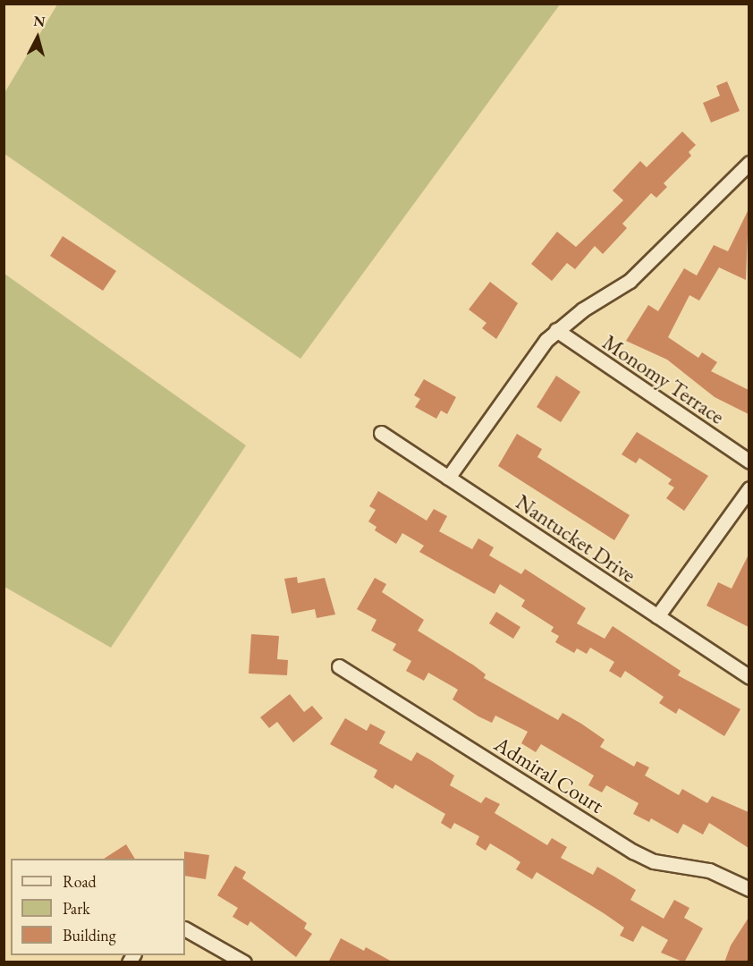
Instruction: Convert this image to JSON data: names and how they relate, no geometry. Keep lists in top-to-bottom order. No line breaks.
{"streets":{"street":["Monomy Terrace","Nantucket Drive","Admiral Court"]},"legend":["Road","Park","Building"],"north":"top"}
